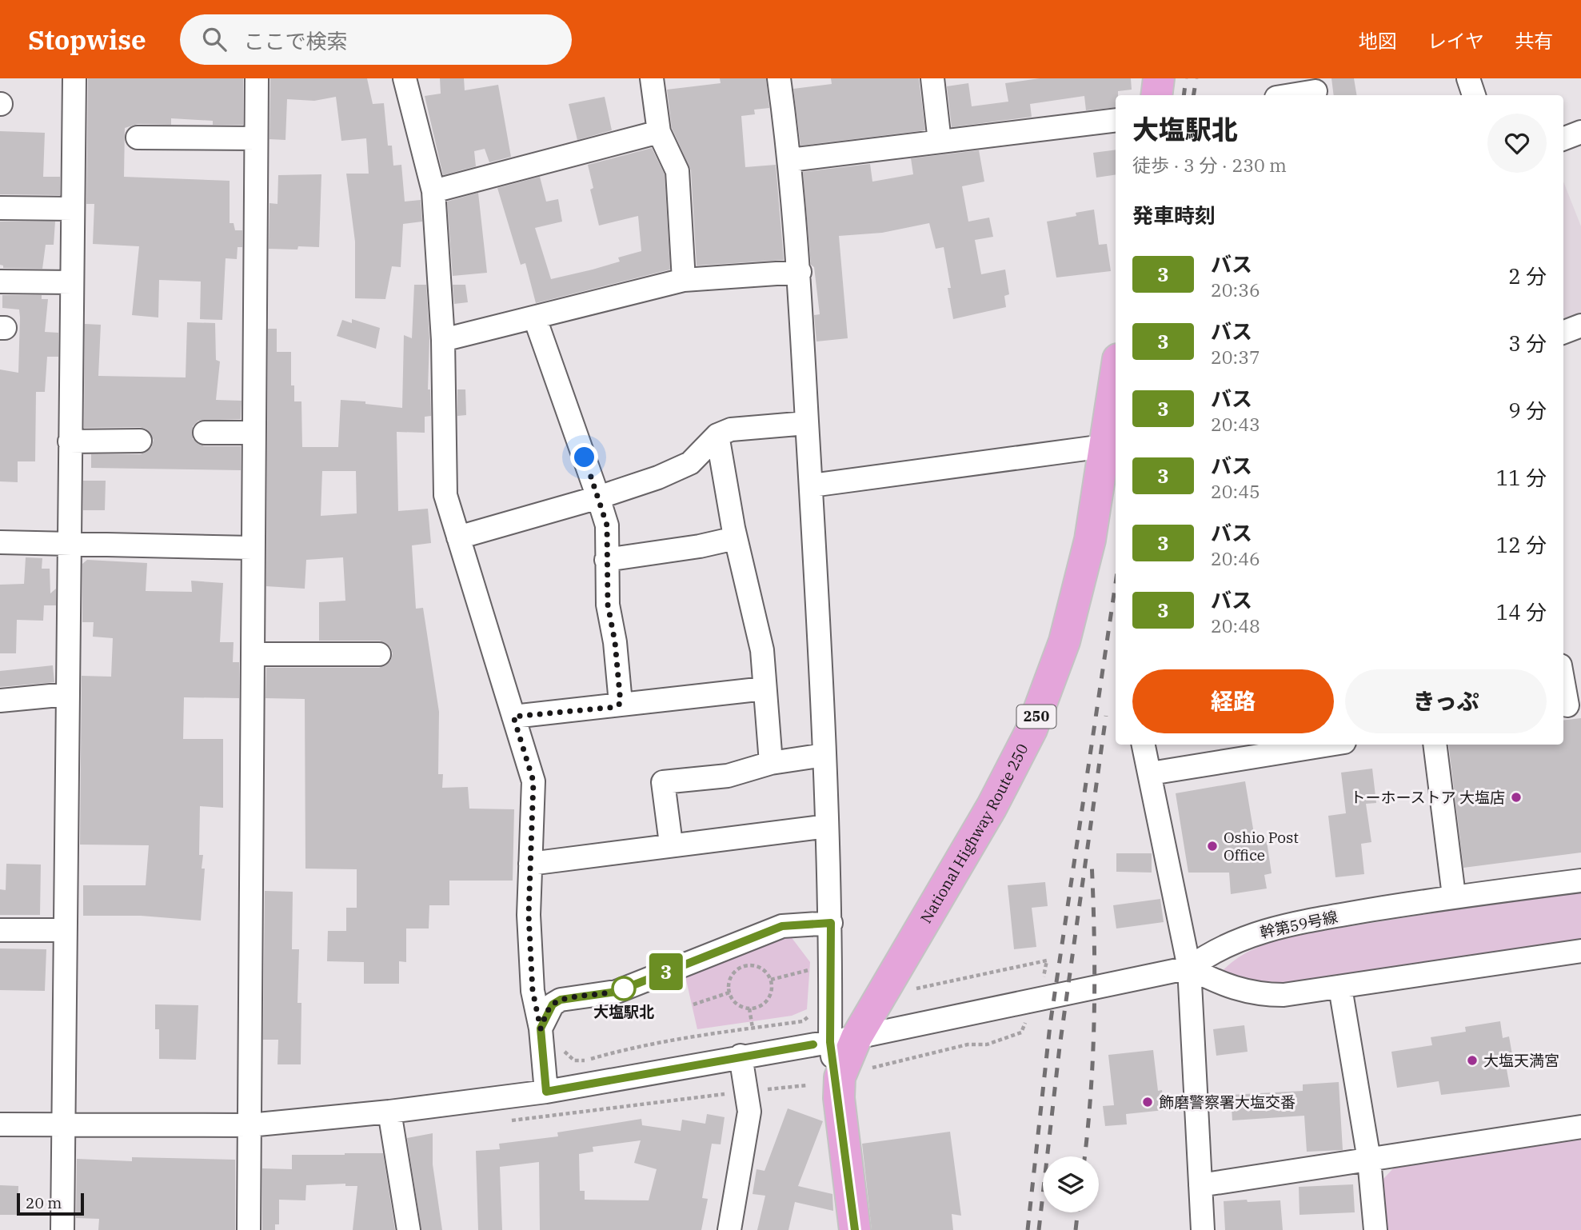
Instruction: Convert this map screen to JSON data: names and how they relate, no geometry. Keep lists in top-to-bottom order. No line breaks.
{"streets":{"highway":["250","National Highway Route 250"],"street":["幹第59号線"]},"places":["トーホーストア 大塩店","Oshio Post Office","大塩駅北","大塩天満宮","飾磨警察署大塩交番"],"lines":["bus line 3"],"scale_bar":"20 m","page":{"header":"Stopwise","search":"ここで検索","nav":["地図","レイヤ","共有"],"on_map":"3","heading":[["大塩駅北","徒歩 · 3 分 · 230 m"],"発車時刻"],"list":[{"mark":"3","name":"バス","note":"20:36","value":"2 分"},{"mark":"3","name":"バス","note":"20:37","value":"3 分"},{"mark":"3","name":"バス","note":"20:43","value":"9 分"},{"mark":"3","name":"バス","note":"20:45","value":"11 分"},{"mark":"3","name":"バス","note":"20:46","value":"12 分"},{"mark":"3","name":"バス","note":"20:48","value":"14 分"}],"buttons":["経路","きっぷ"],"scale":"20 m"}}
